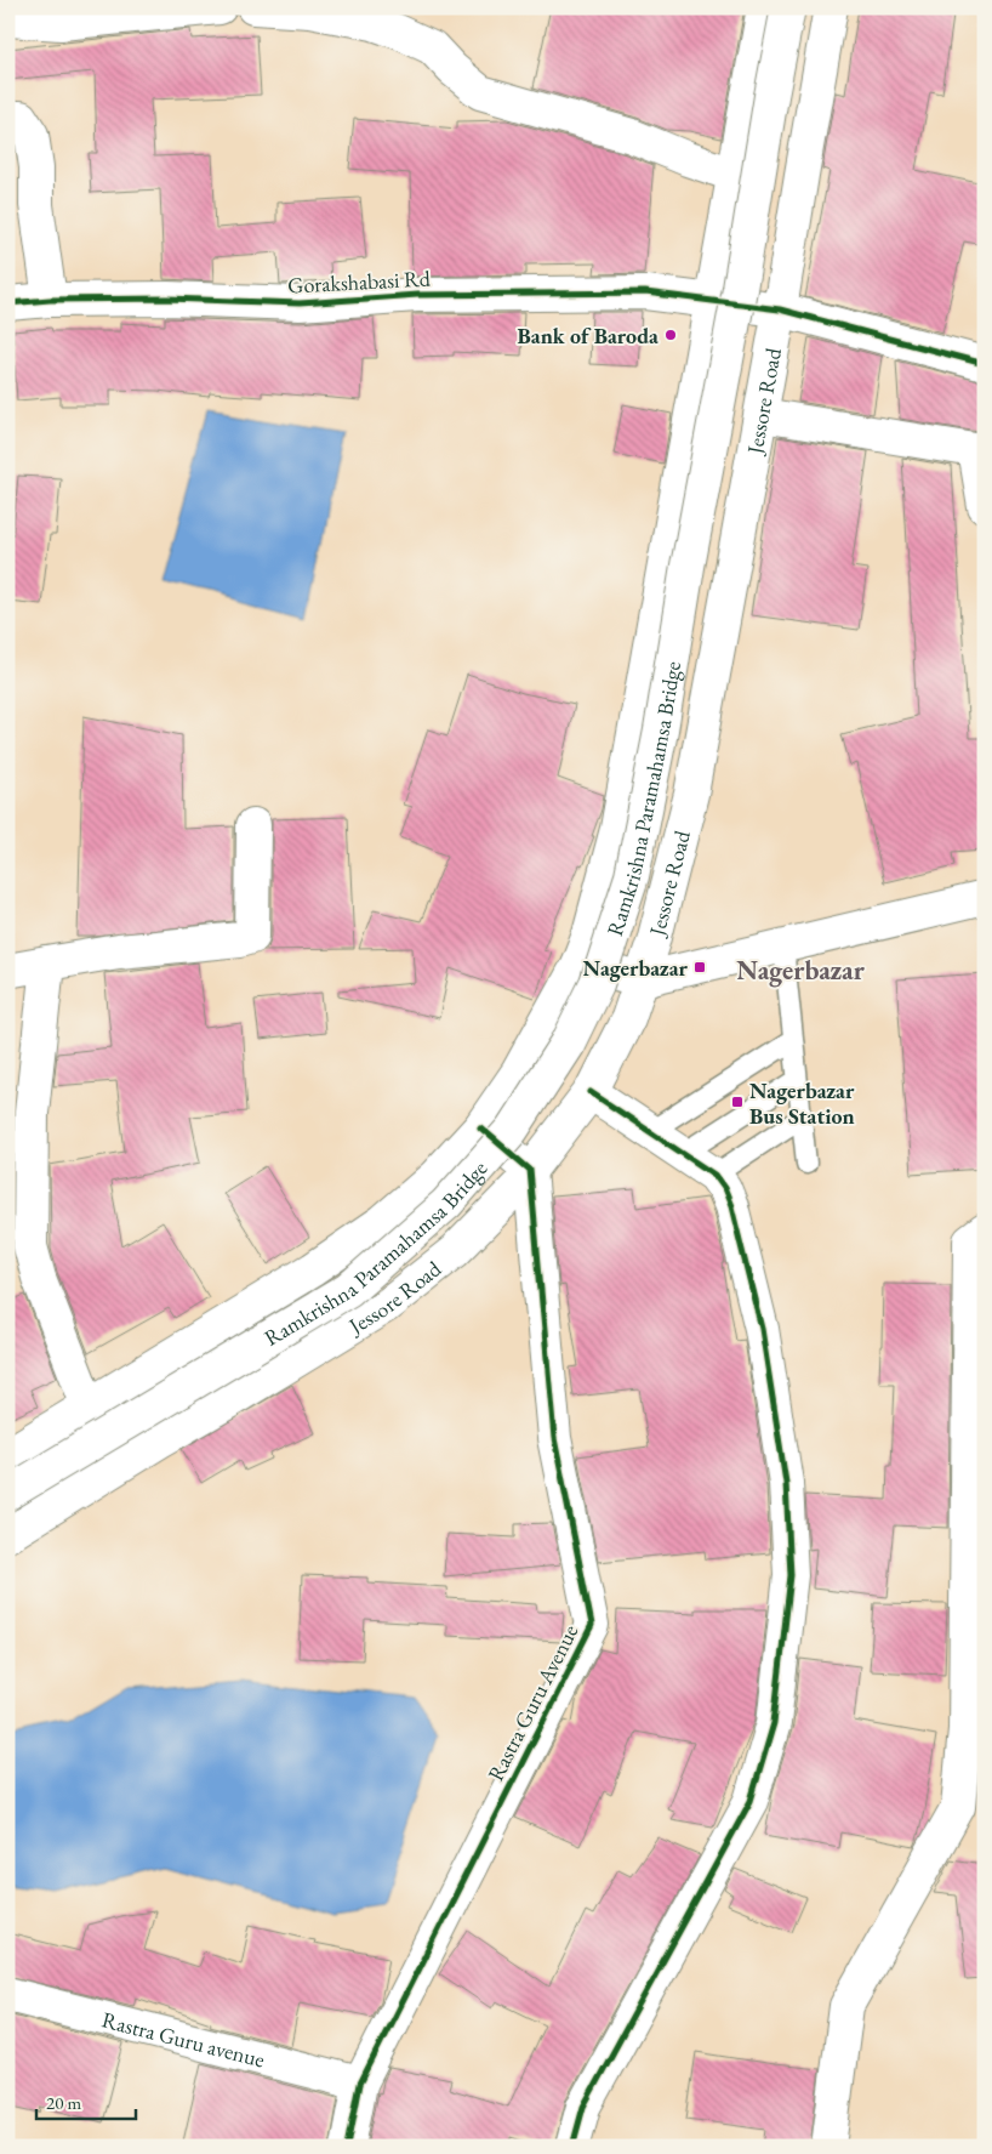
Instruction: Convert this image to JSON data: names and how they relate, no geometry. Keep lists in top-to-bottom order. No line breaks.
{"streets":{"street":["Gorakshabasi Rd","Jessore Road","Ramkrishna Paramahamsa Bridge","Rastra Guru Avenue","Rastra Guru avenue"]},"crossings":[["Gorakshabasi Rd","Jessore Road"],["Jessore Road","Rastra Guru Avenue"],["Rastra Guru Avenue","Rastra Guru avenue"]],"districts":["Nagerbazar"],"places":{"other":["Bank of Baroda"],"transit":["Nagerbazar","Nagerbazar Bus Station"]},"scale_bar":"20 m"}
